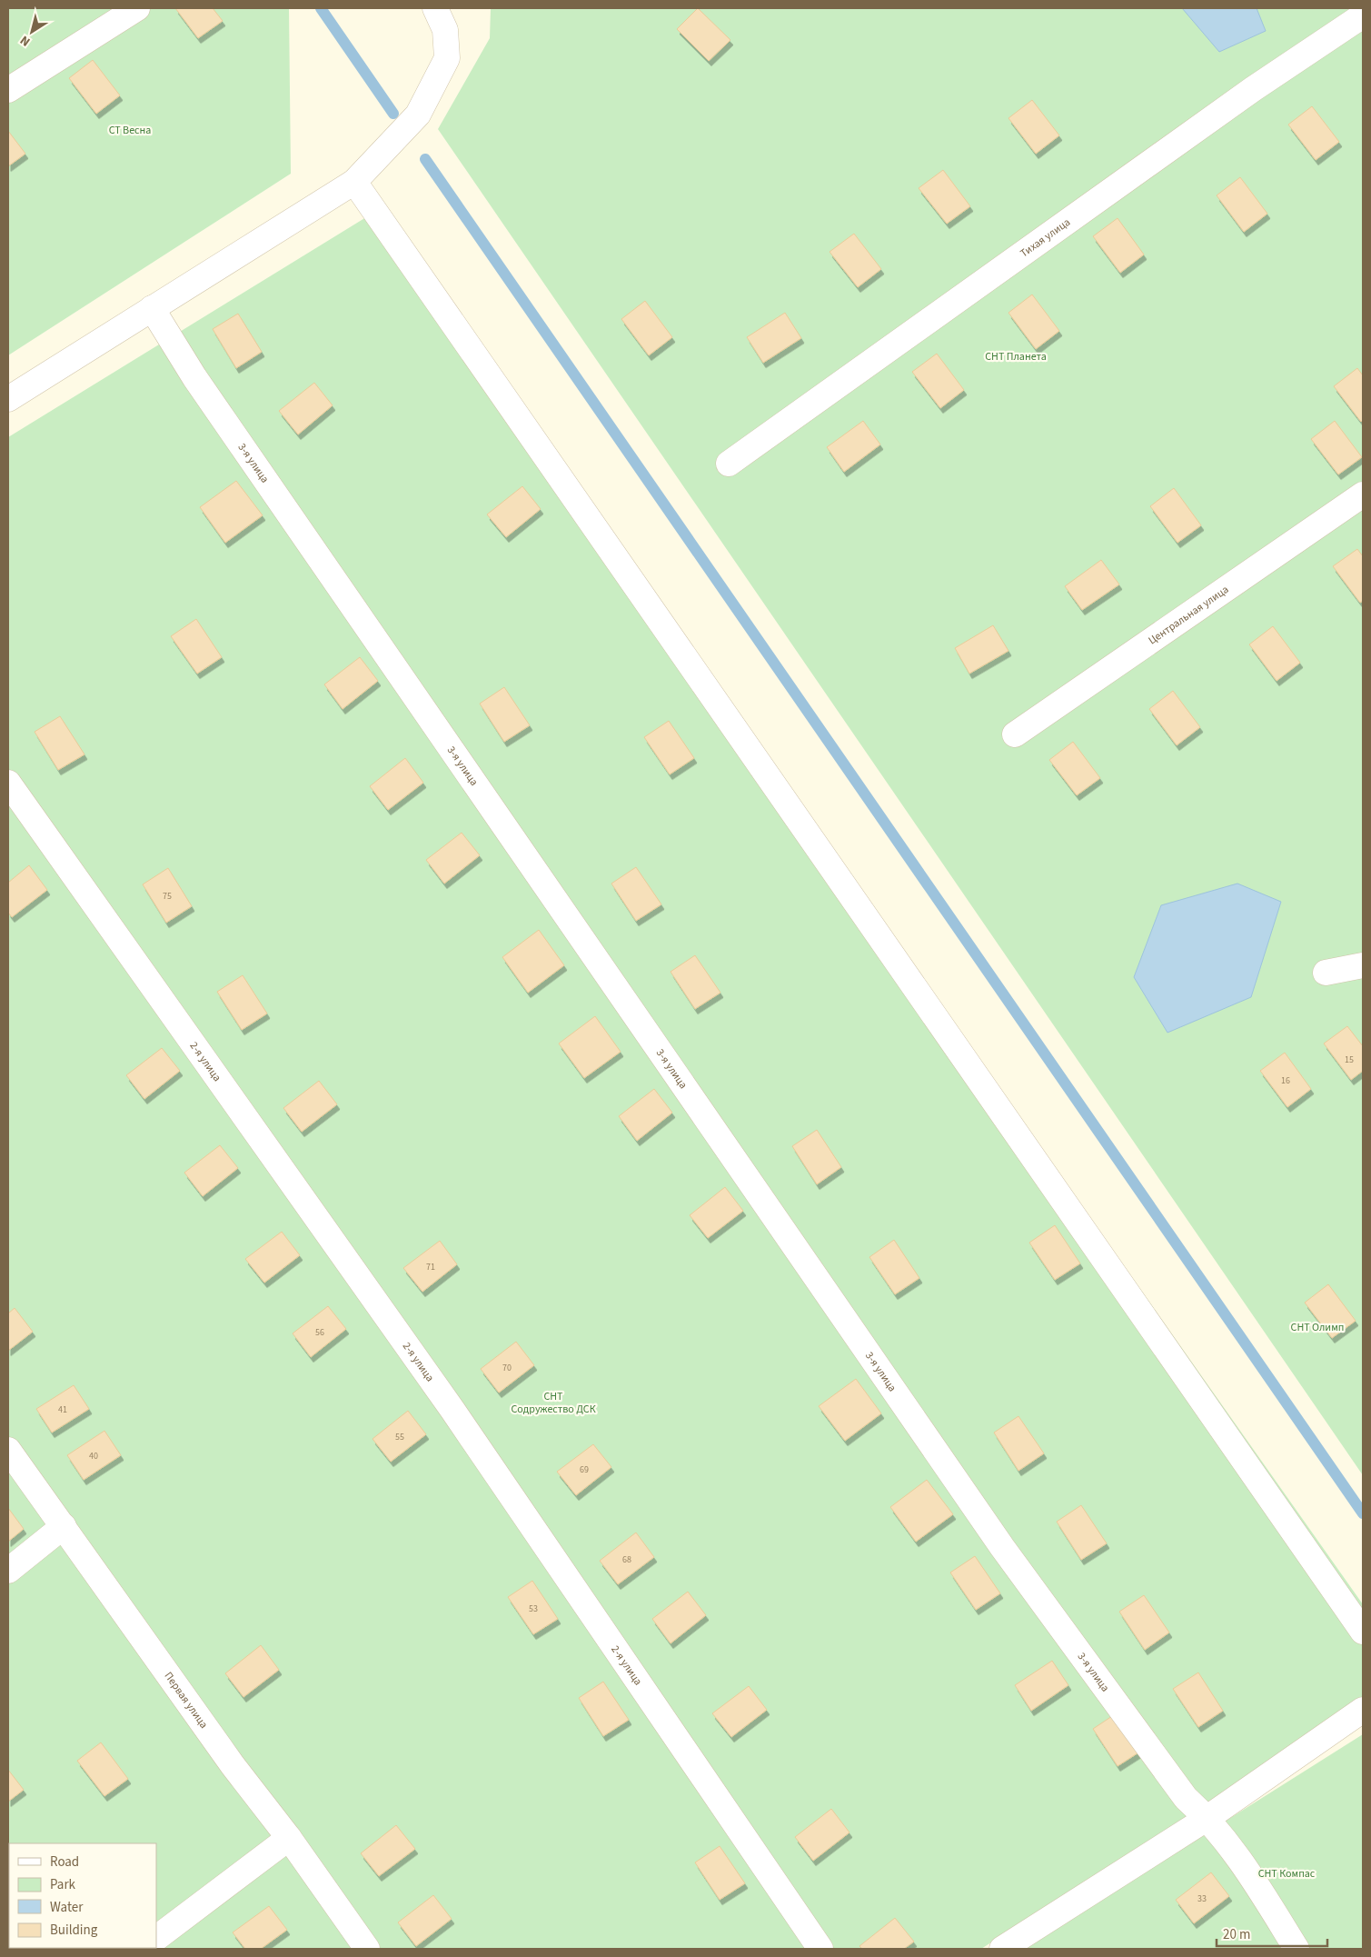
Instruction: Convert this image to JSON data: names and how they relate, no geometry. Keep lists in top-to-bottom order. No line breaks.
{"streets":{"street":["Тихая улица","3-я улица","Центральная улица","2-я улица","Первая улица"]},"parks":["СТ Весна","СНТ Планета","СНТ Олимп","СНТ Содружество ДСК","СНТ Компас"],"house_numbers":["75","15","16","71","56","70","41","55","40","69","68","53","33"],"legend":["Road","Park","Water","Building"],"scale_bar":"20 m","north":"bottom left"}
